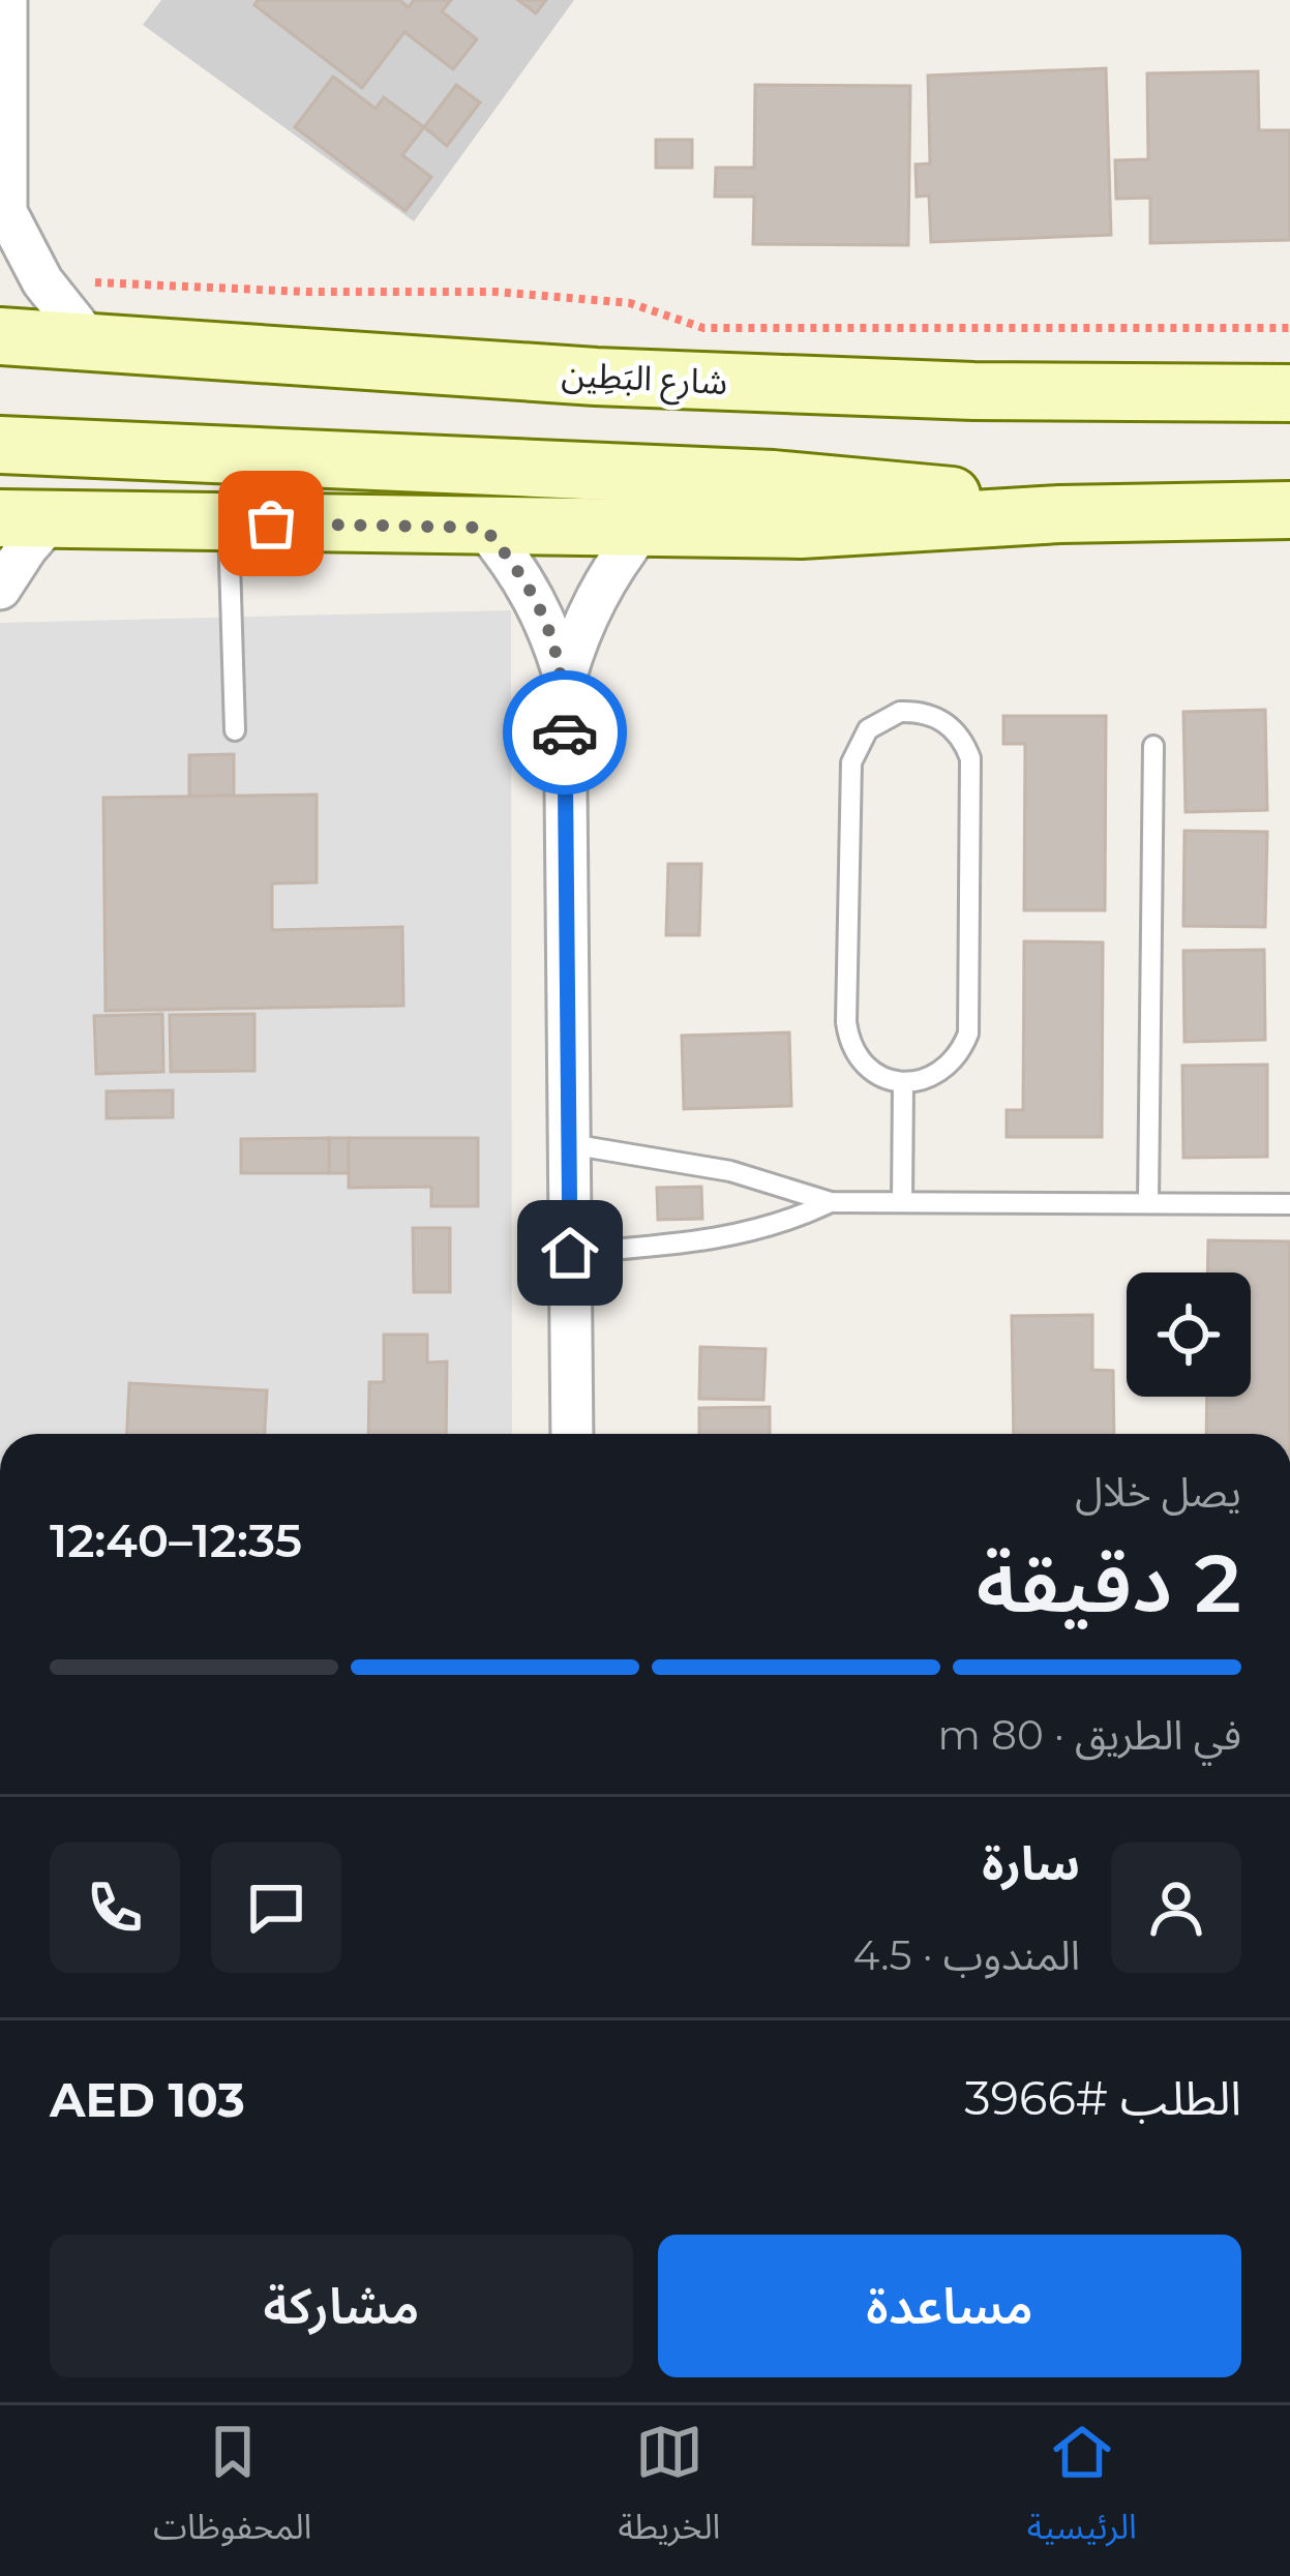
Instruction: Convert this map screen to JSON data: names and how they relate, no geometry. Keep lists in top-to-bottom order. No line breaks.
{"streets":{"main road":["شارع البَطِين"]},"page":{"heading":["2 دقيقة","يصل خلال","12:35–12:40"],"panel":["سارة","المندوب · 4.5","الطلب #3966","AED 103"],"bar":"في الطريق · 80 m","buttons":["مساعدة","مشاركة"],"tabs":["الرئيسية","الخريطة","المحفوظات"]}}
